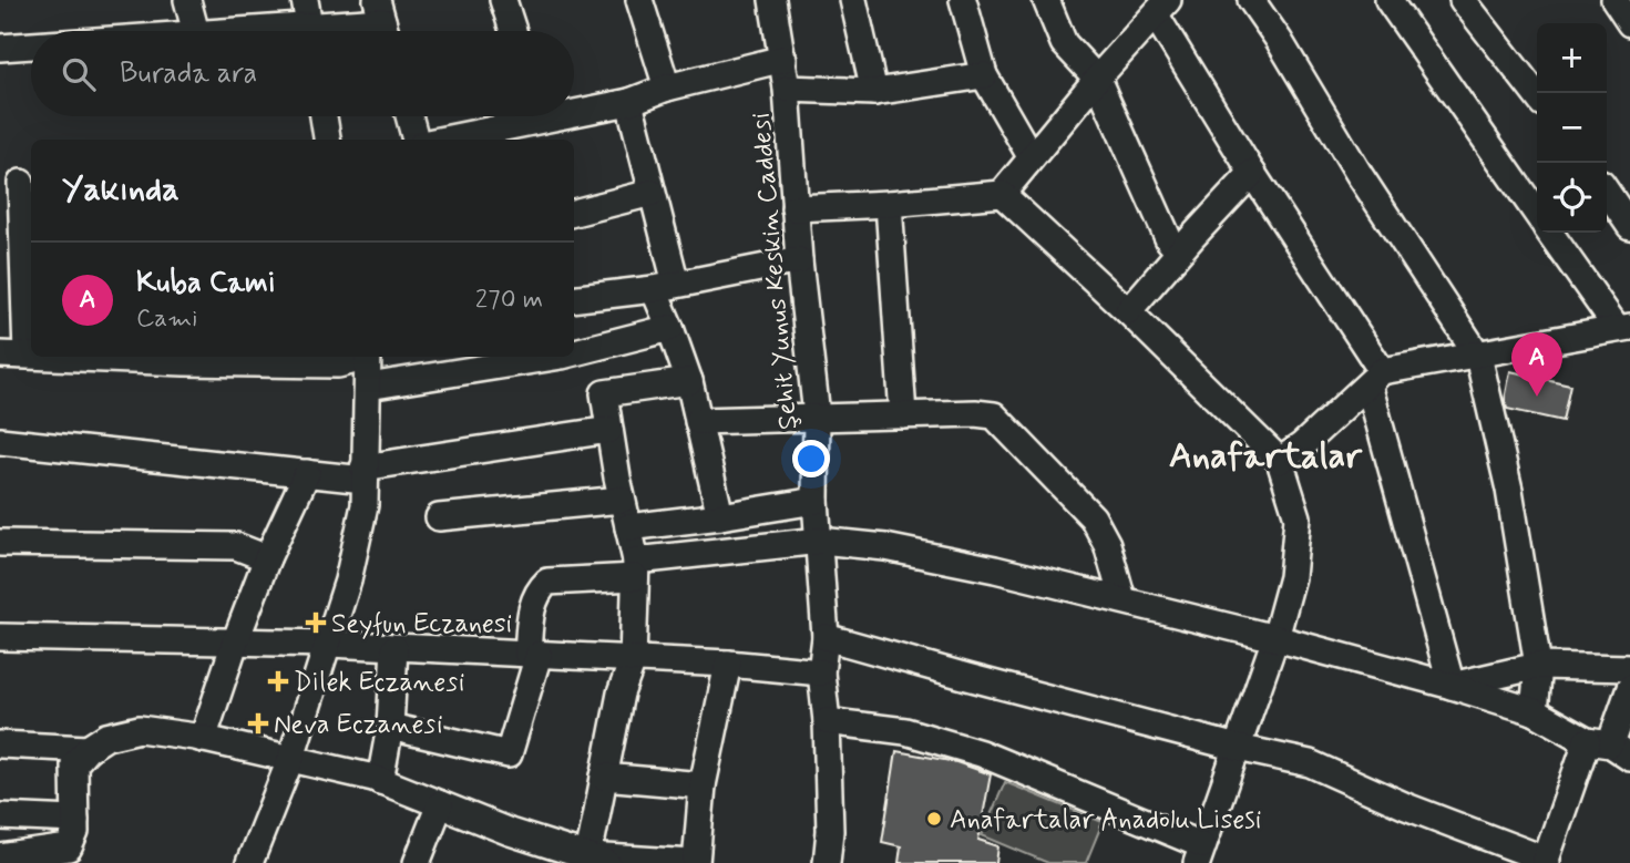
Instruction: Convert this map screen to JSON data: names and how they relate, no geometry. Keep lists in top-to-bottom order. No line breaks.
{"streets":{"street":["Şehit Yunus Keskin Caddesi"]},"districts":["Anafartalar"],"places":{"health":["Seyfun Eczanesi","Dilek Eczanesi","Neva Eczanesi"],"other":["Anafartalar Anadolu Lisesi"]},"page":{"map_buttons":["+","−"],"search":"Burada ara","heading":"Yakında","list":[{"mark":"A","name":"Kuba Cami","note":"Cami","value":"270 m"}],"pins":"A"}}
